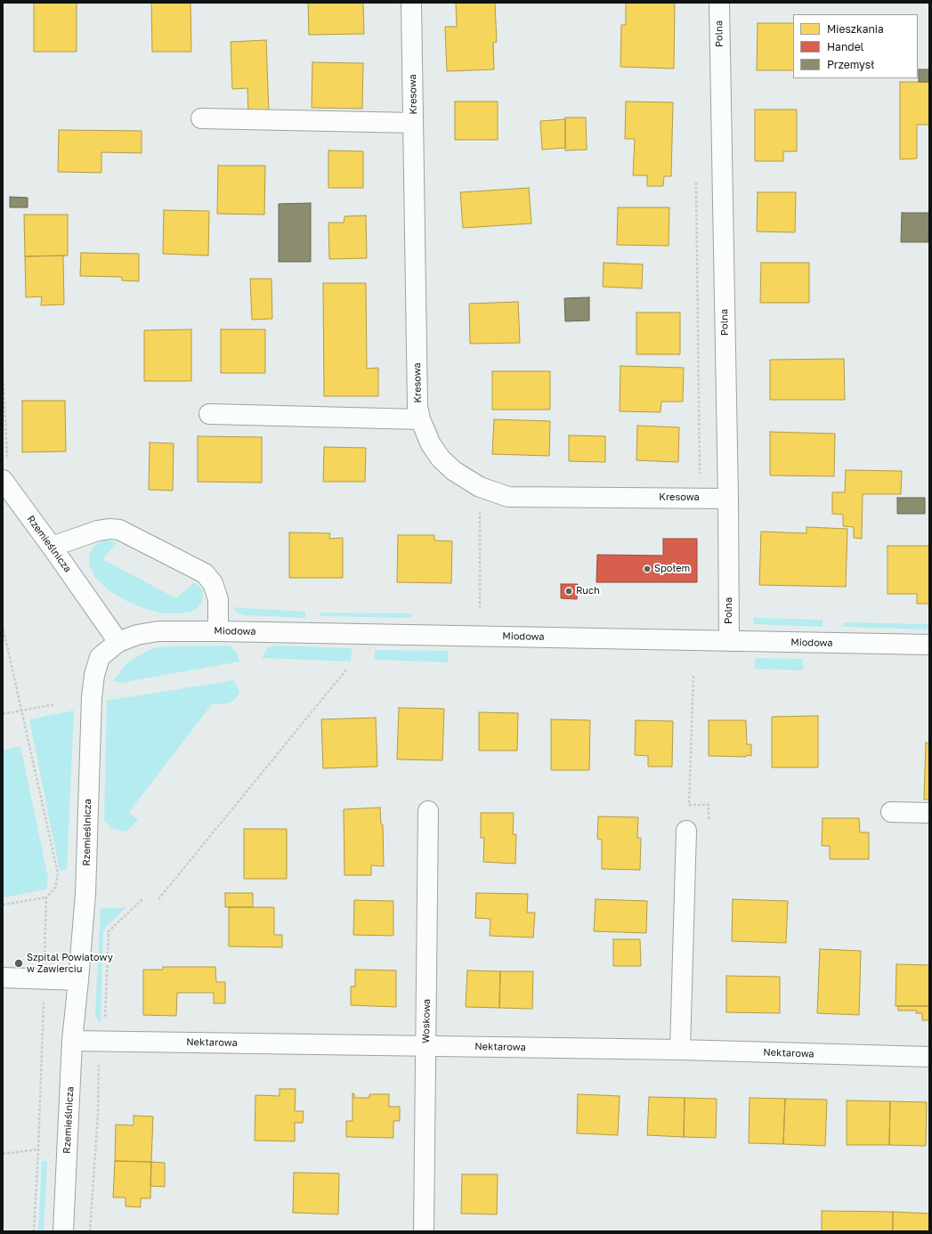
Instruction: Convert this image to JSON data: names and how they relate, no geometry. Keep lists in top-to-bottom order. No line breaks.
{"streets":{"street":["Polna","Kresowa","Rzemieślnicza","Miodowa","Woskowa","Nektarowa"]},"crossings":[["Polna","Kresowa"],["Polna","Miodowa"],["Rzemieślnicza","Miodowa"],["Rzemieślnicza","Nektarowa"],["Woskowa","Nektarowa"]],"places":["Społem","Ruch","Szpital Powiatowy w Zawierciu"],"legend":["Mieszkania","Handel","Przemysł"]}
